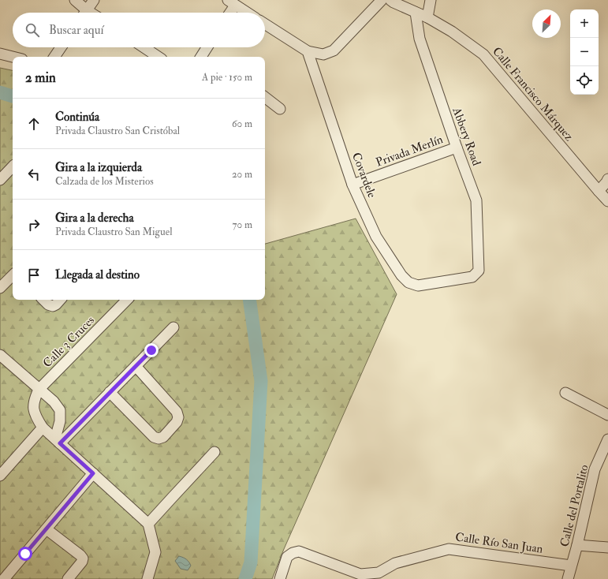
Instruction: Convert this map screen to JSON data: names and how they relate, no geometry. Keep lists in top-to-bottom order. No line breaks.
{"streets":{"street":["Calle Francisco Márquez","Abbery Road","Privada Merlín","Covardele","Calle 3 Cruces","Calle del Portalito","Calle Río San Juan"]},"crossings":[["Calle Francisco Márquez","Abbery Road"],["Abbery Road","Privada Merlín"],["Abbery Road","Covardele"],["Privada Merlín","Covardele"],["Calle del Portalito","Calle Río San Juan"]],"north":"top right","page":{"map_buttons":["+","−"],"search":"Buscar aquí","heading":["2 min","A pie · 150 m"],"list":[["Continúa","Privada Claustro San Cristóbal","60 m"],["Gira a la izquierda","Calzada de los Misterios","20 m"],["Gira a la derecha","Privada Claustro San Miguel","70 m"],"Llegada al destino"]}}
